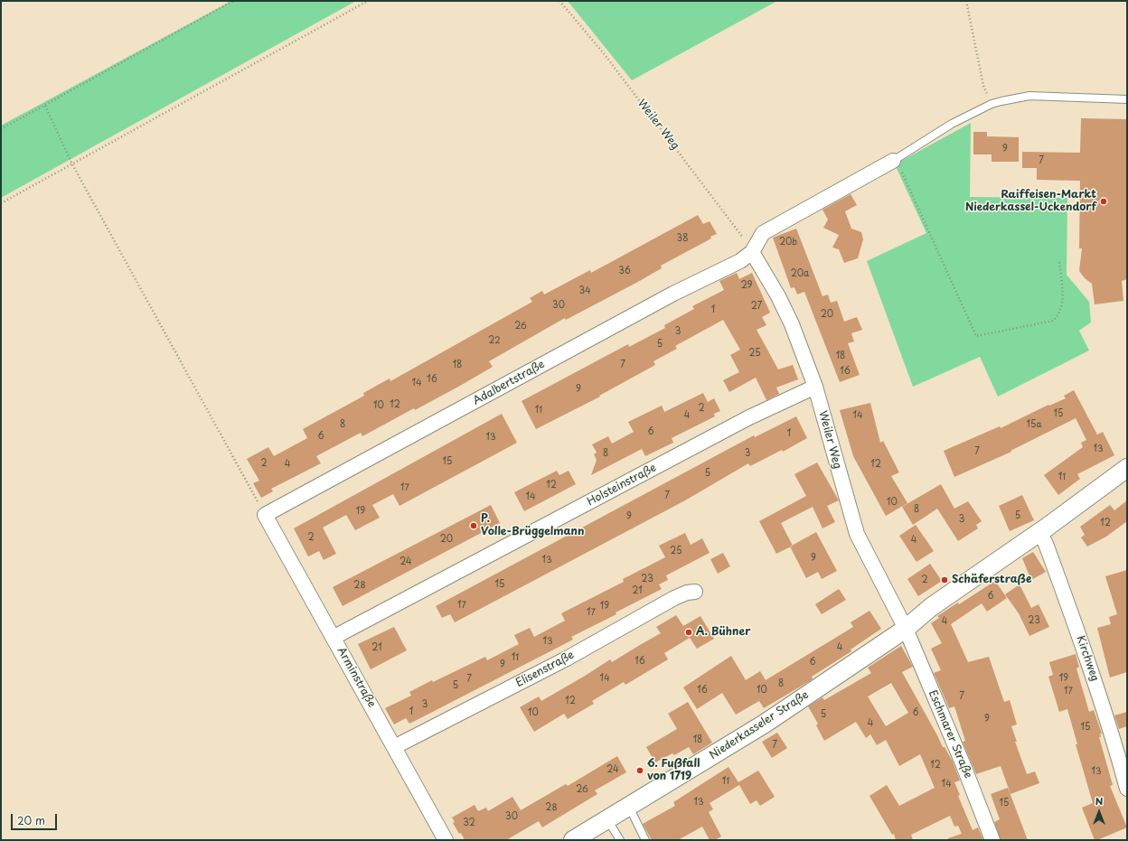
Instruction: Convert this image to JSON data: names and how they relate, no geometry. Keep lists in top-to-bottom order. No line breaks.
{"streets":{"street":["Weiler Weg","Adalbertstraße","Holsteinstraße","Kirchweg","Elisenstraße","Arminstraße","Niederkasseler Straße","Eschmarer Straße"]},"crossings":[["Weiler Weg","Adalbertstraße"],["Weiler Weg","Holsteinstraße"],["Weiler Weg","Niederkasseler Straße"],["Weiler Weg","Eschmarer Straße"],["Adalbertstraße","Arminstraße"],["Holsteinstraße","Arminstraße"],["Elisenstraße","Arminstraße"],["Niederkasseler Straße","Eschmarer Straße"]],"places":["Raiffeisen-Markt Niederkassel-Uckendorf","P. Volle-Brüggelmann","Schäferstraße","A. Bühner","6. Fußfall von 1719"],"house_numbers":["9","7","38","20b","36","20a","29","34","30","27","1","20","26","3","22","5","25","18","18","7","16","16","14","9","12","10","2","11","15","4","14","8","15a","6","1","6","13","13","7","8","3","15","2","4","12","5","11","12","17","7","14","10","8","19","5","9","3","12","2","20","4","25","9","13","24","23","2","15","28","21","6","17","19","17","23","4","13","21","4","11","16","6","9","14","19","7","8","5","16","10","17","7","12","3","1","10","6","5","9","4","15","18","7","12","24","13","11","14","26","13","15","28","30","32"],"scale_bar":"20 m","north":"top"}
